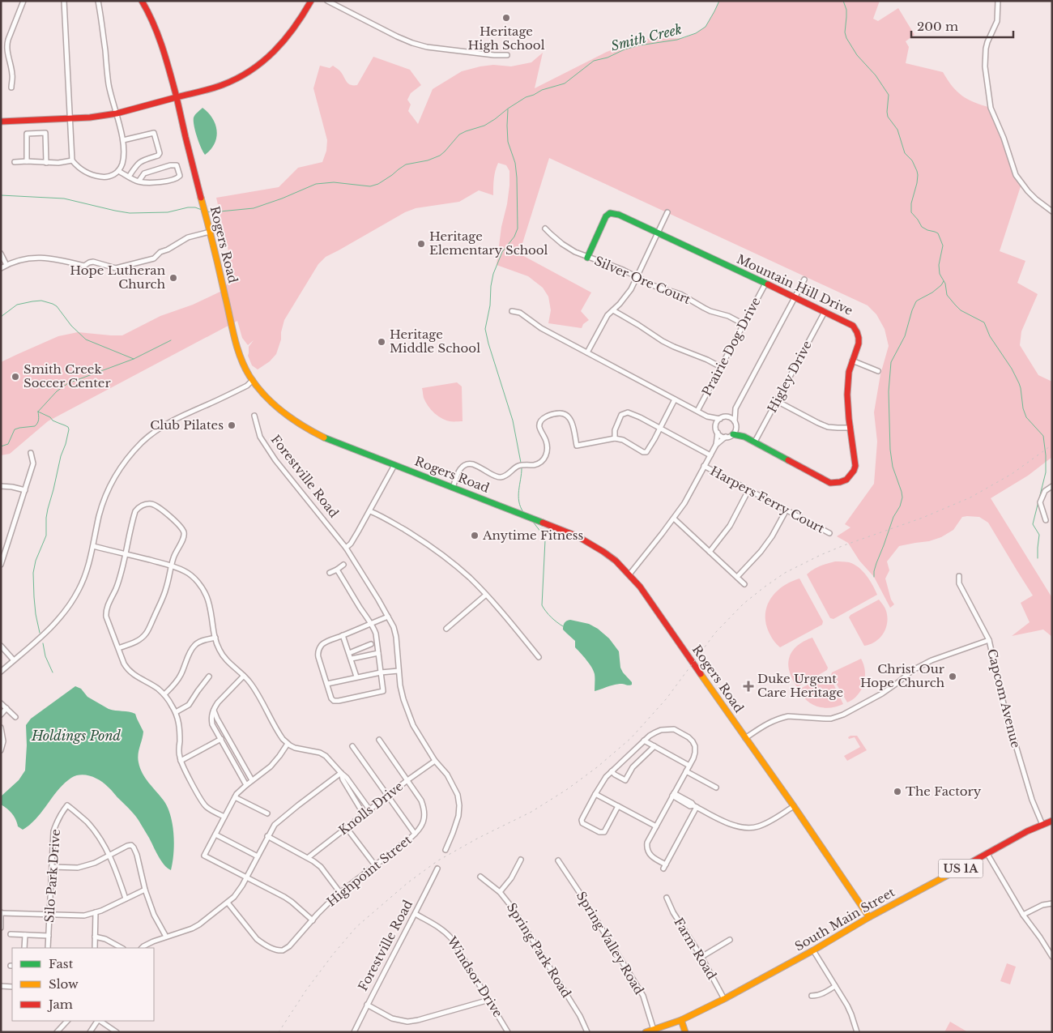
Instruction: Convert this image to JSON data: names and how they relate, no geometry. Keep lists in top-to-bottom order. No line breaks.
{"streets":{"main road":["Rogers Road","Mountain Hill Drive","US 1A","South Main Street"],"street":["Silver Ore Court","Prairie Dog Drive","Higley Drive","Forestville Road","Harpers Ferry Court","Capcom Avenue","Knolls Drive","Highpoint Street","Silo Park Drive","Spring Valley Road","Farm Road","Spring Park Road","Windsor Drive"]},"crossings":[["Rogers Road","South Main Street"],["Silver Ore Court","Mountain Hill Drive"],["Silver Ore Court","Prairie Dog Drive"],["Mountain Hill Drive","Prairie Dog Drive"],["Mountain Hill Drive","Higley Drive"],["Forestville Road","Knolls Drive"],["Forestville Road","Windsor Drive"],["Capcom Avenue","South Main Street"],["Knolls Drive","Highpoint Street"],["South Main Street","Spring Valley Road"],["South Main Street","Farm Road"]],"water":["Smith Creek","Holdings Pond"],"places":{"other":["Heritage High School","Heritage Elementary School","Hope Lutheran Church","Heritage Middle School","Smith Creek Soccer Center","Club Pilates","Anytime Fitness","Christ Our Hope Church","The Factory"],"health":["Duke Urgent Care Heritage"]},"legend":["Fast","Slow","Jam"],"scale_bar":"200 m"}
